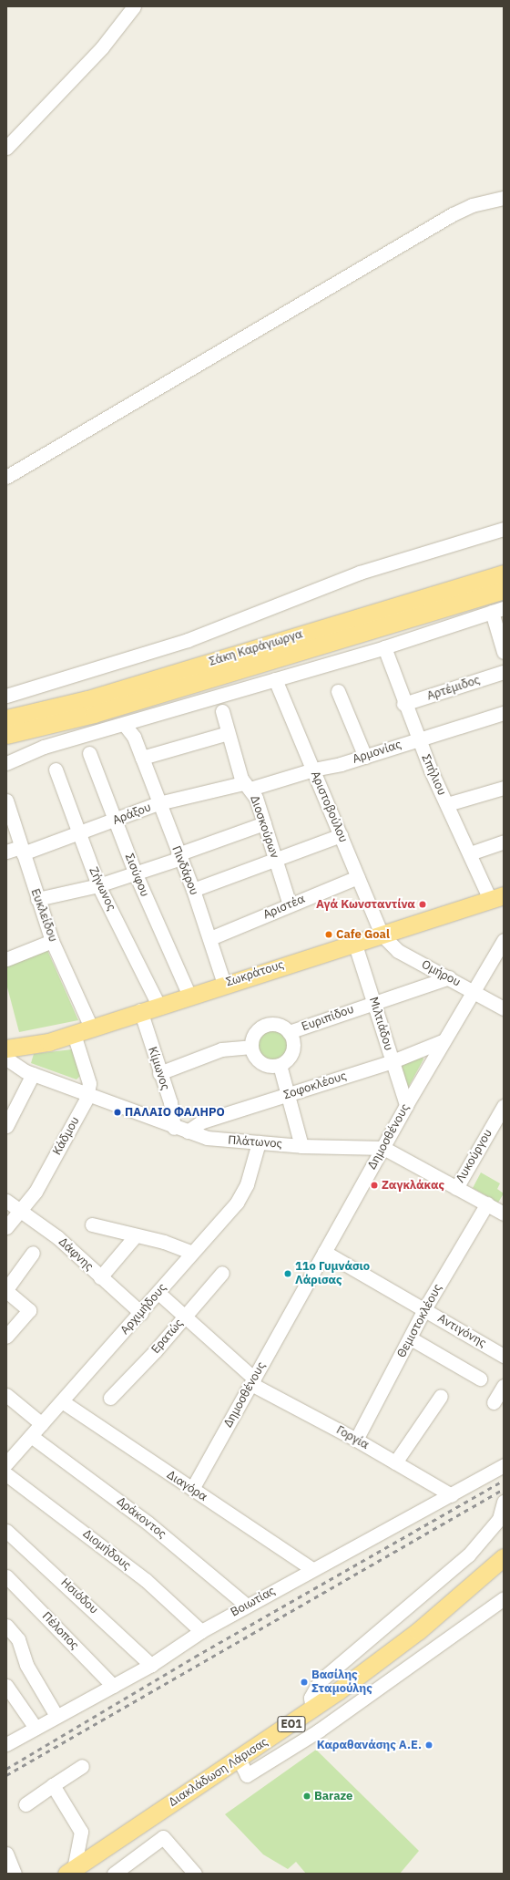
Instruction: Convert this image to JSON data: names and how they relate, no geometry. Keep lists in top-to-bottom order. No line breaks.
{"streets":{"main road":["Σάκη Καράγιωργα","Σωκράτους","ΕΟ1","Διακλάδωση Λάρισας"],"street":["Αρτέμιδος","Αρμονίας","Σπήλιου","Αριστοβούλου","Αράξου","Διοσκούρων","Πινδάρου","Σισύφου","Ζήνωνος","Αριστέα","Ευκλείδου","Ομήρου","Ευριπίδου","Μιλτιάδου","Κίμωνος","Σοφοκλέους","Κάδμου","Δημοσθένους","Πλάτωνος","Λυκούργου","Δάφνης","Αρχιμήδους","Θεμιστοκλέους","Αντιγόνης","Ερατώς","Γοργία","Διαγόρα","Δράκοντος","Διομήδους","Ησιόδου","Βοιωτίας","Πέλοπος"]},"crossings":[["Αρτέμιδος","Σπήλιου"],["Αρμονίας","Σπήλιου"],["Αρμονίας","Αριστοβούλου"],["Αρμονίας","Αράξου"],["Αρμονίας","Διοσκούρων"],["Σπήλιου","Σωκράτους"],["Αριστοβούλου","Αριστέα"],["Αριστοβούλου","Σωκράτους"],["Αριστοβούλου","Ομήρου"],["Αράξου","Διοσκούρων"],["Αράξου","Πινδάρου"],["Αράξου","Σισύφου"],["Αράξου","Ζήνωνος"],["Αράξου","Ευκλείδου"],["Διοσκούρων","Αριστέα"],["Πινδάρου","Αριστέα"],["Πινδάρου","Σωκράτους"],["Σισύφου","Σωκράτους"],["Ζήνωνος","Σωκράτους"],["Ευκλείδου","Σωκράτους"],["Σωκράτους","Ομήρου"],["Σωκράτους","Μιλτιάδου"],["Σωκράτους","Κίμωνος"],["Σωκράτους","Κάδμου"],["Ομήρου","Ευριπίδου"],["Ομήρου","Δημοσθένους"],["Ευριπίδου","Μιλτιάδου"],["Μιλτιάδου","Σοφοκλέους"],["Μιλτιάδου","Δημοσθένους"],["Κίμωνος","Πλάτωνος"],["Σοφοκλέους","Δημοσθένους"],["Σοφοκλέους","Πλάτωνος"],["Κάδμου","Πλάτωνος"],["Κάδμου","Δάφνης"],["Δημοσθένους","Πλάτωνος"],["Δημοσθένους","Αντιγόνης"],["Δημοσθένους","Γοργία"],["Δημοσθένους","Διαγόρα"],["Πλάτωνος","Λυκούργου"],["Πλάτωνος","Αρχιμήδους"],["Πλάτωνος","Θεμιστοκλέους"],["Δάφνης","Αρχιμήδους"],["Αρχιμήδους","Γοργία"],["Αρχιμήδους","Διαγόρα"],["Αρχιμήδους","Δράκοντος"],["Θεμιστοκλέους","Αντιγόνης"],["Θεμιστοκλέους","Γοργία"],["Ερατώς","Γοργία"],["Γοργία","Βοιωτίας"],["Διαγόρα","Βοιωτίας"],["Δράκοντος","Βοιωτίας"],["Διομήδους","Βοιωτίας"],["Ησιόδου","Βοιωτίας"],["Βοιωτίας","Πέλοπος"]],"places":["Αγά Κωνσταντίνα","Cafe Goal","ΠΑΛΑΙΟ ΦΑΛΗΡΟ","Ζαγκλάκας","11ο Γυμνάσιο Λάρισας","Βασίλης Σταμούλης","Καραθανάσης Α.Ε.","Baraze"]}
